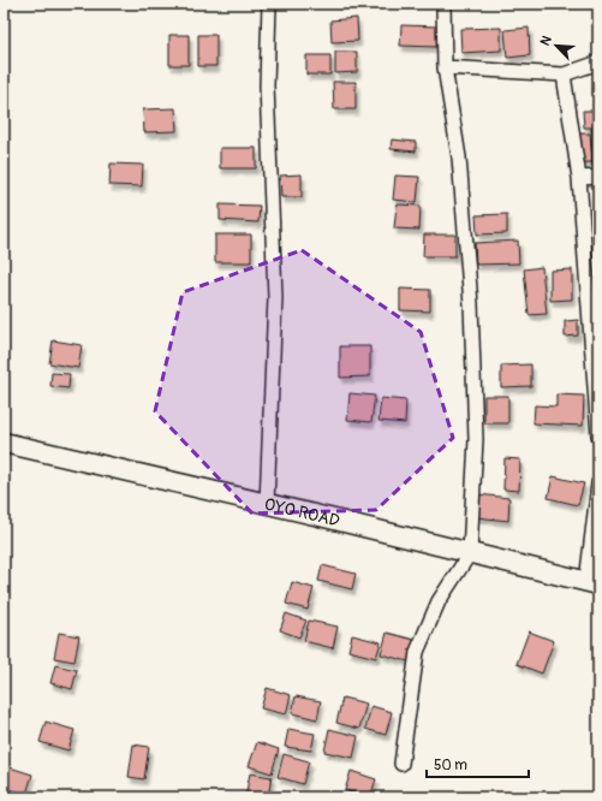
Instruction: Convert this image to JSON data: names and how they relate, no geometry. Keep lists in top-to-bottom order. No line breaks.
{"streets":{"street":["OYO ROAD"]},"scale_bar":"50 m","north":"top left"}
